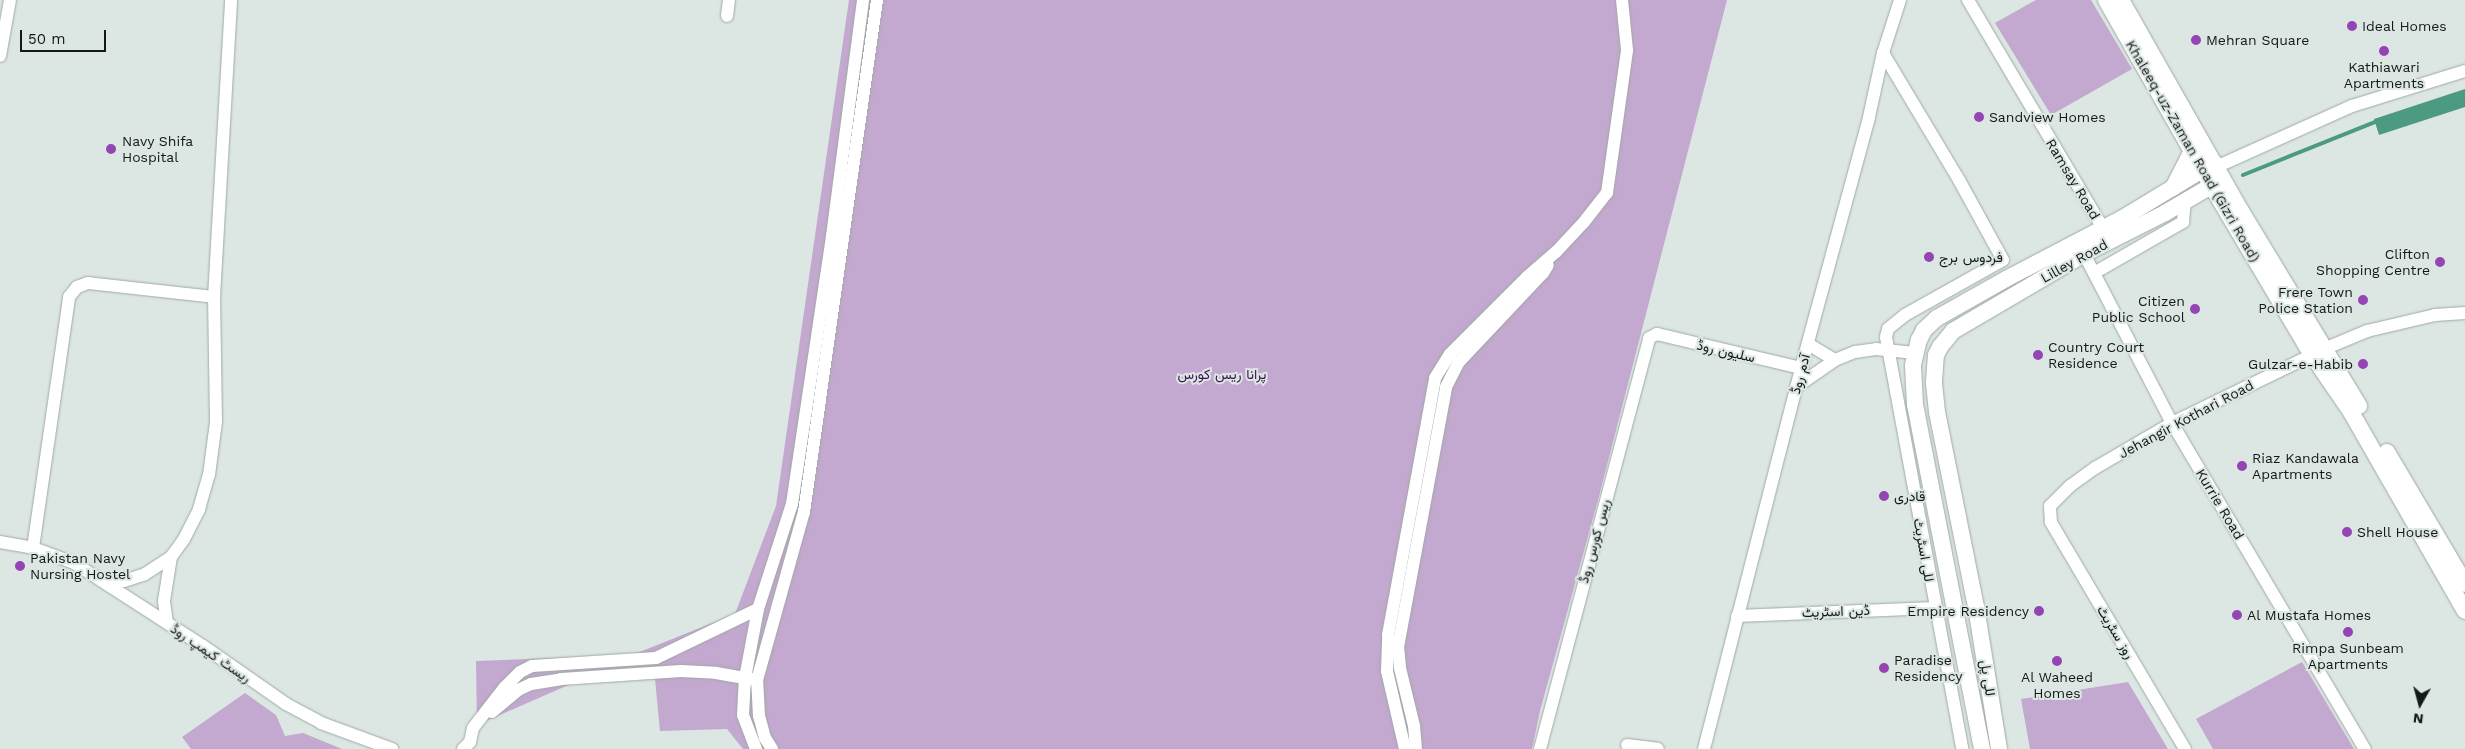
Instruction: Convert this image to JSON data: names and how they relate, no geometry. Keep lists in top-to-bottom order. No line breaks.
{"streets":{"main road":["Khaleeq-uz-Zaman Road (Gizri Road)","Lilley Road","للی پل"],"street":["Ramsay Road","سلیون روڈ","آدم روڈ","Jehangir Kothari Road","Kurrie Road","ریس کورس روڈ","للی اسٹریٹ","ڈین اسٹریٹ","روز سٹریٹ","ریسٹ کیمپ روڈ"]},"crossings":[["Khaleeq-uz-Zaman Road (Gizri Road)","Lilley Road"],["Khaleeq-uz-Zaman Road (Gizri Road)","Jehangir Kothari Road"],["Ramsay Road","Lilley Road"],["Lilley Road","Kurrie Road"],["Lilley Road","للی پل"],["سلیون روڈ","آدم روڈ"],["سلیون روڈ","ریس کورس روڈ"],["آدم روڈ","للی اسٹریٹ"],["آدم روڈ","ڈین اسٹریٹ"],["Jehangir Kothari Road","Kurrie Road"],["Jehangir Kothari Road","روز سٹریٹ"],["للی اسٹریٹ","ڈین اسٹریٹ"]],"parks":["پرانا ریس کورس"],"places":["Ideal Homes","Mehran Square","Kathiawari Apartments","Sandview Homes","Navy Shifa Hospital","فردوس برج","Clifton Shopping Centre","Frere Town Police Station","Citizen Public School","Country Court Residence","Gulzar-e-Habib","Riaz Kandawala Apartments","قادری","Shell House","Pakistan Navy Nursing Hostel","Empire Residency","Al Mustafa Homes","Rimpa Sunbeam Apartments","Al Waheed Homes","Paradise Residency"],"scale_bar":"50 m","north":"bottom"}
